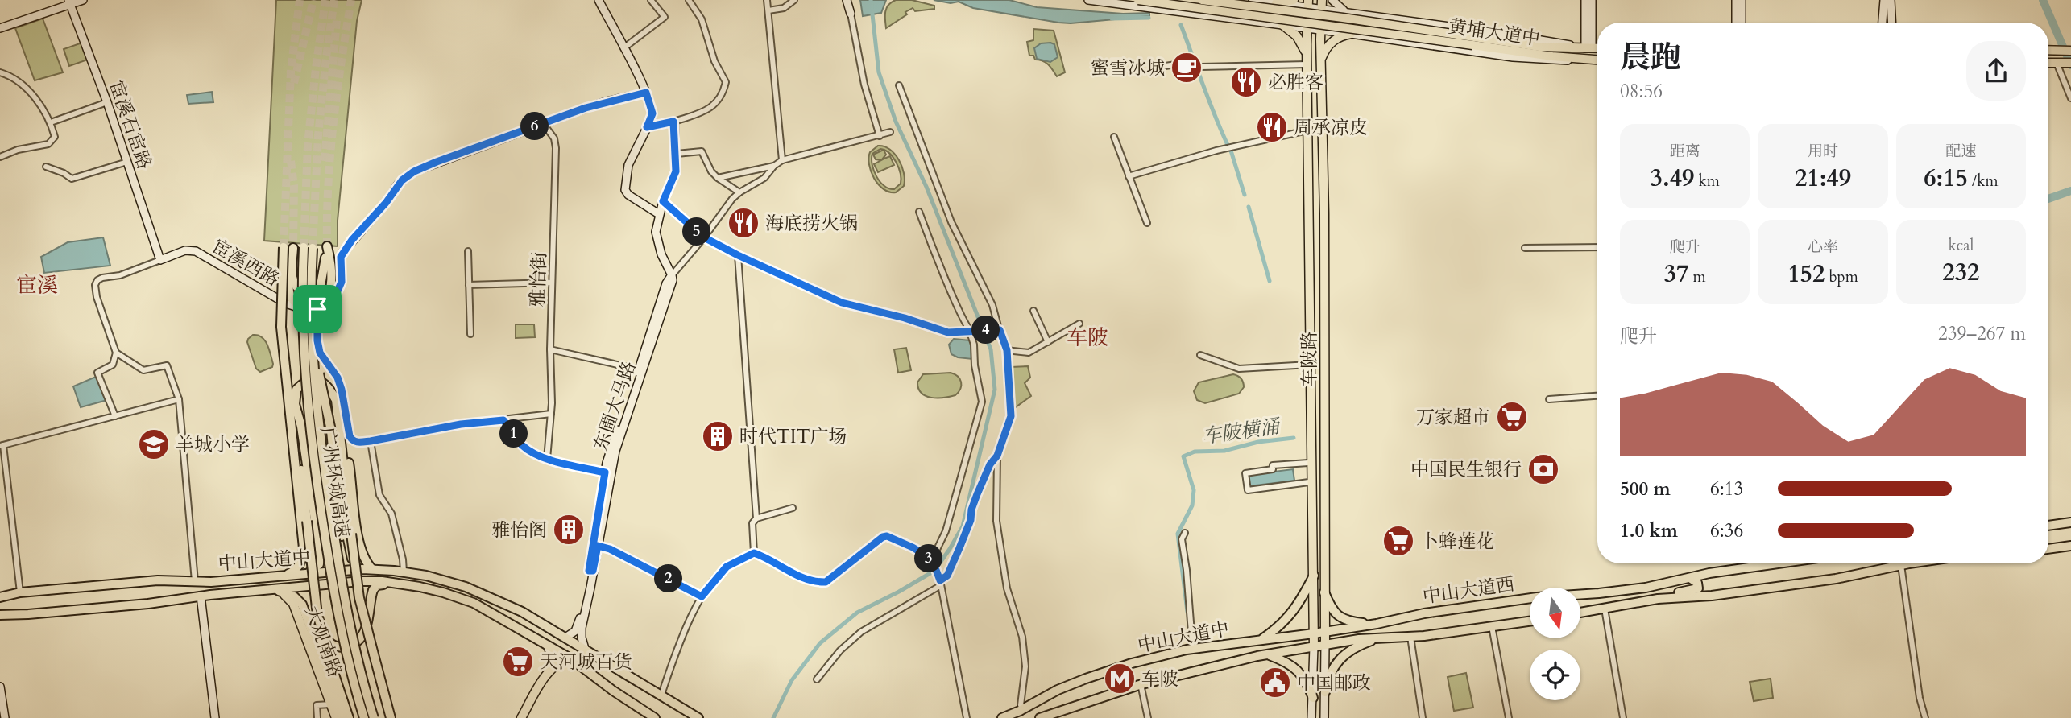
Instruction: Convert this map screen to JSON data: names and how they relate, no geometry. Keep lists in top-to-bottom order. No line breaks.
{"streets":{"highway":["广州环城高速","中山大道中","中山大道西"],"main road":["黄埔大道中","车陂路","大观南路"],"street":["宦溪石宦路","宦溪西路","雅怡街","东圃大马路"]},"crossings":[["黄埔大道中","车陂路"],["宦溪石宦路","宦溪西路"],["车陂路","中山大道中"],["车陂路","中山大道西"],["东圃大马路","中山大道中"],["中山大道中","中山大道西"],["中山大道中","大观南路"]],"districts":["宦溪","车陂"],"water":["车陂横涌"],"places":{"cafe":["蜜雪冰城"],"restaurant":["必胜客","周承凉皮","海底捞火锅"],"supermarket":["万家超市","卜蜂莲花","天河城百货"],"building":["时代TIT广场","雅怡阁"],"school or university":["羊城小学"],"bank":["中国民生银行"],"metro station":["车陂"],"public building":["中国邮政"]},"north":"bottom","page":{"heading":["晨跑","08:56"],"pins":["6","5","4","1","3","2"],"stats":[["距离","3.49 km"],["用时","21:49"],["配速","6:15 /km"],["爬升","37 m"],["心率","152 bpm"],["kcal","232"]],"chart":["爬升","239–267 m"],"list":[{"name":"500 m","note":"6:13"},{"name":"1.0 km","note":"6:36"}]}}
